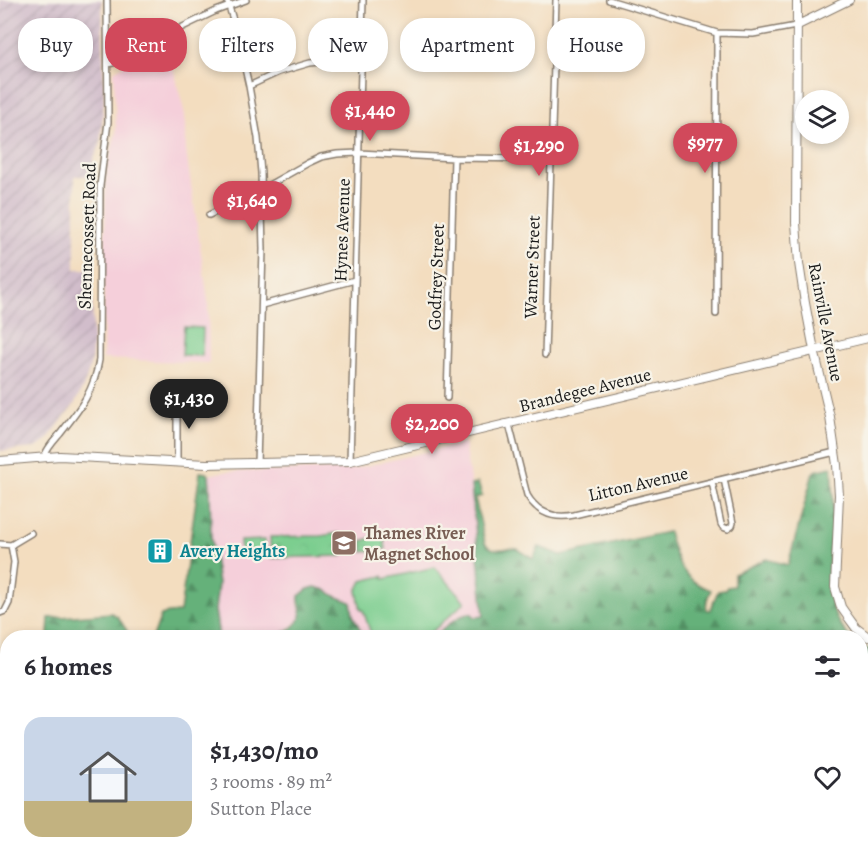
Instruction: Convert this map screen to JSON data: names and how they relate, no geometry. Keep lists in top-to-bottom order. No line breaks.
{"streets":{"street":["Hynes Avenue","Shennecossett Road","Warner Street","Godfrey Street","Rainville Avenue","Brandegee Avenue","Litton Avenue"]},"crossings":[["Hynes Avenue","Brandegee Avenue"],["Shennecossett Road","Brandegee Avenue"],["Rainville Avenue","Brandegee Avenue"],["Rainville Avenue","Litton Avenue"],["Brandegee Avenue","Litton Avenue"]],"places":{"school or university":["Thames River Magnet School"],"building":["Avery Heights"]},"page":{"chip":["Buy","Rent","Filters","New","Apartment","House"],"price":["$1,440","$977","$1,290","$1,640","$1,430","$2,200"],"heading":"6 homes","list":[{"name":"$1,430/mo","note":"3 rooms · 89 m² · Sutton Place"}]}}
